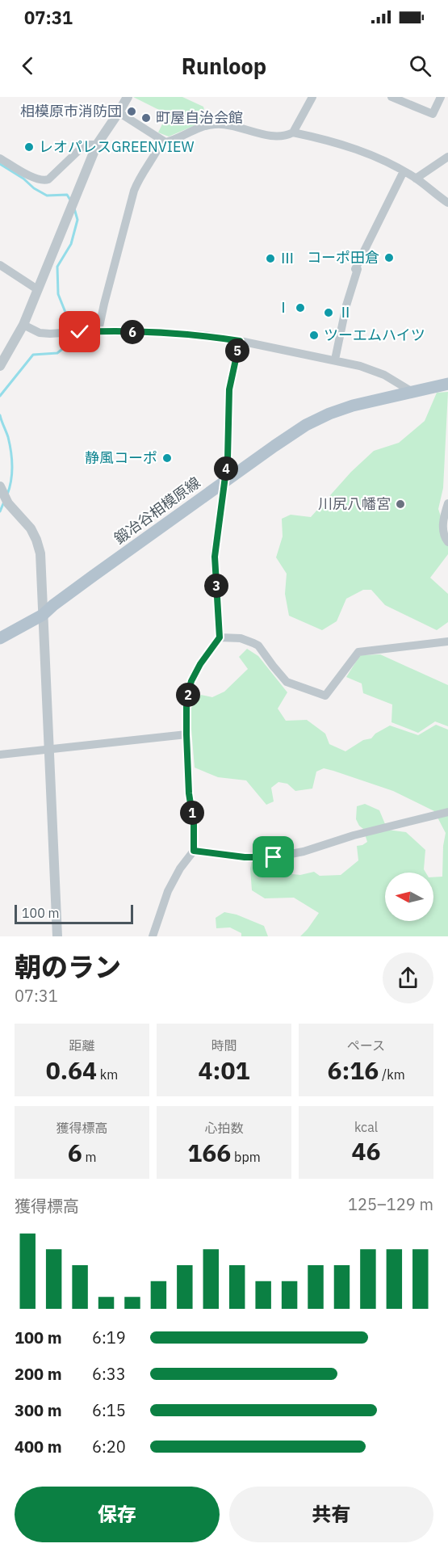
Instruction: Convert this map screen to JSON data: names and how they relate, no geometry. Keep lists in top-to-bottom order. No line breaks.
{"streets":{"main road":["鍛冶谷相模原線"]},"places":["相模原市消防団","町屋自治会館","レオパレスGREENVIEW","コーポ田倉","Ⅲ","Ⅰ","Ⅱ","ツーエムハイツ","静風コーポ","川尻八幡宮"],"scale_bar":"100 m","north":"left","page":{"status":"07:31","header":"Runloop","pins":["6","5","4","3","2","1"],"scale":"100 m","heading":["朝のラン","07:31"],"stats":[["距離","0.64 km"],["時間","4:01"],["ペース","6:16 /km"],["獲得標高","6 m"],["心拍数","166 bpm"],["kcal","46"]],"chart":["獲得標高","125–129 m"],"list":[{"name":"100 m","note":"6:19"},{"name":"200 m","note":"6:33"},{"name":"300 m","note":"6:15"},{"name":"400 m","note":"6:20"}],"buttons":["保存","共有"]}}
